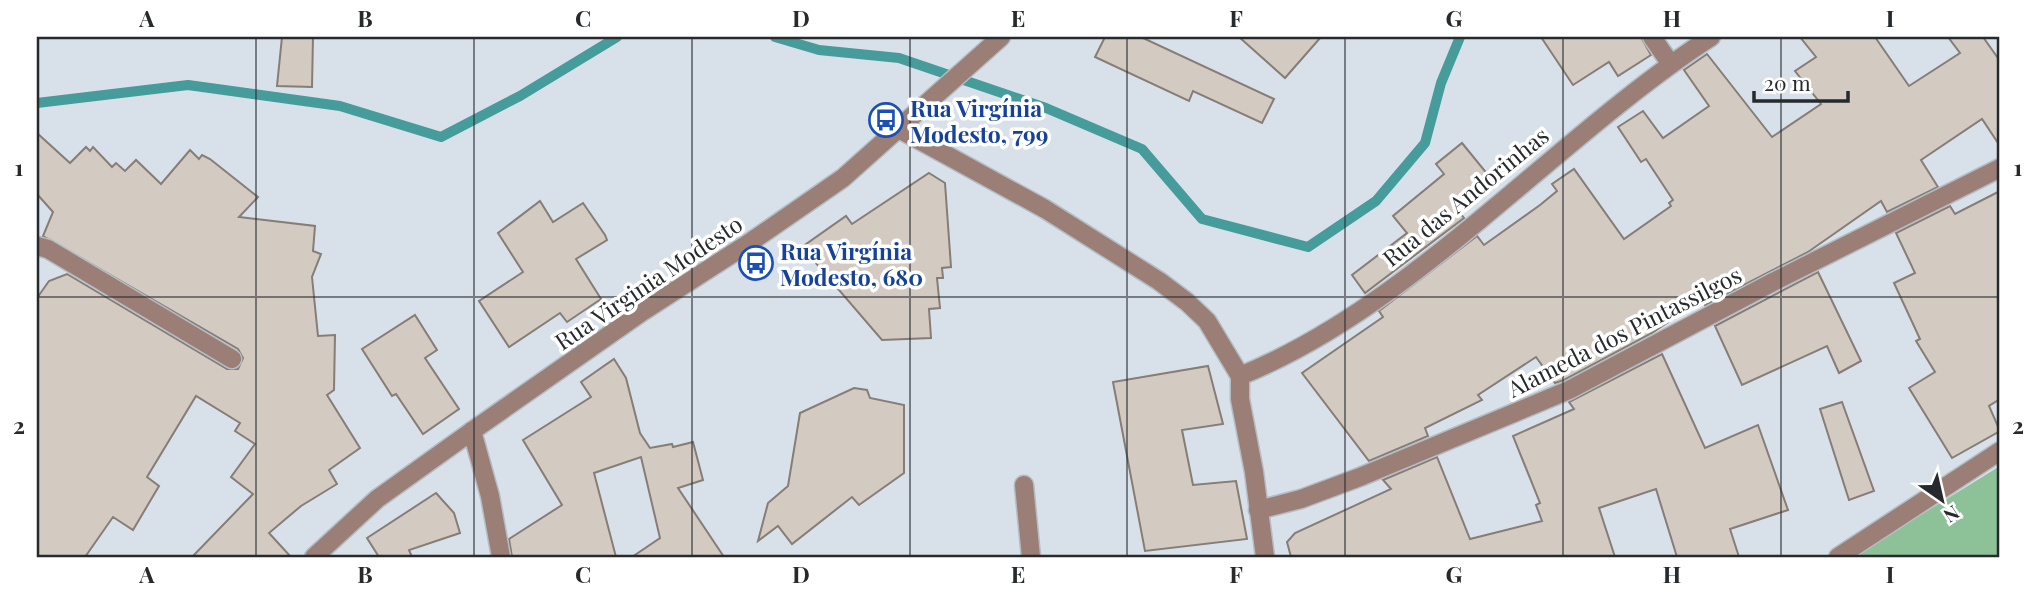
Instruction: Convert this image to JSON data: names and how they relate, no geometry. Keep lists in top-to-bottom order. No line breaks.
{"streets":{"street":["Rua das Andorinhas","Rua Virginia Modesto","Alameda dos Pintassilgos"]},"places":{"bus stop":["Rua Virgínia Modesto, 799","Rua Virgínia Modesto, 680"]},"scale_bar":"20 m","north":"bottom right","grid":{"columns":["A","B","C","D","E","F","G","H","I"],"rows":["1","2"]}}
